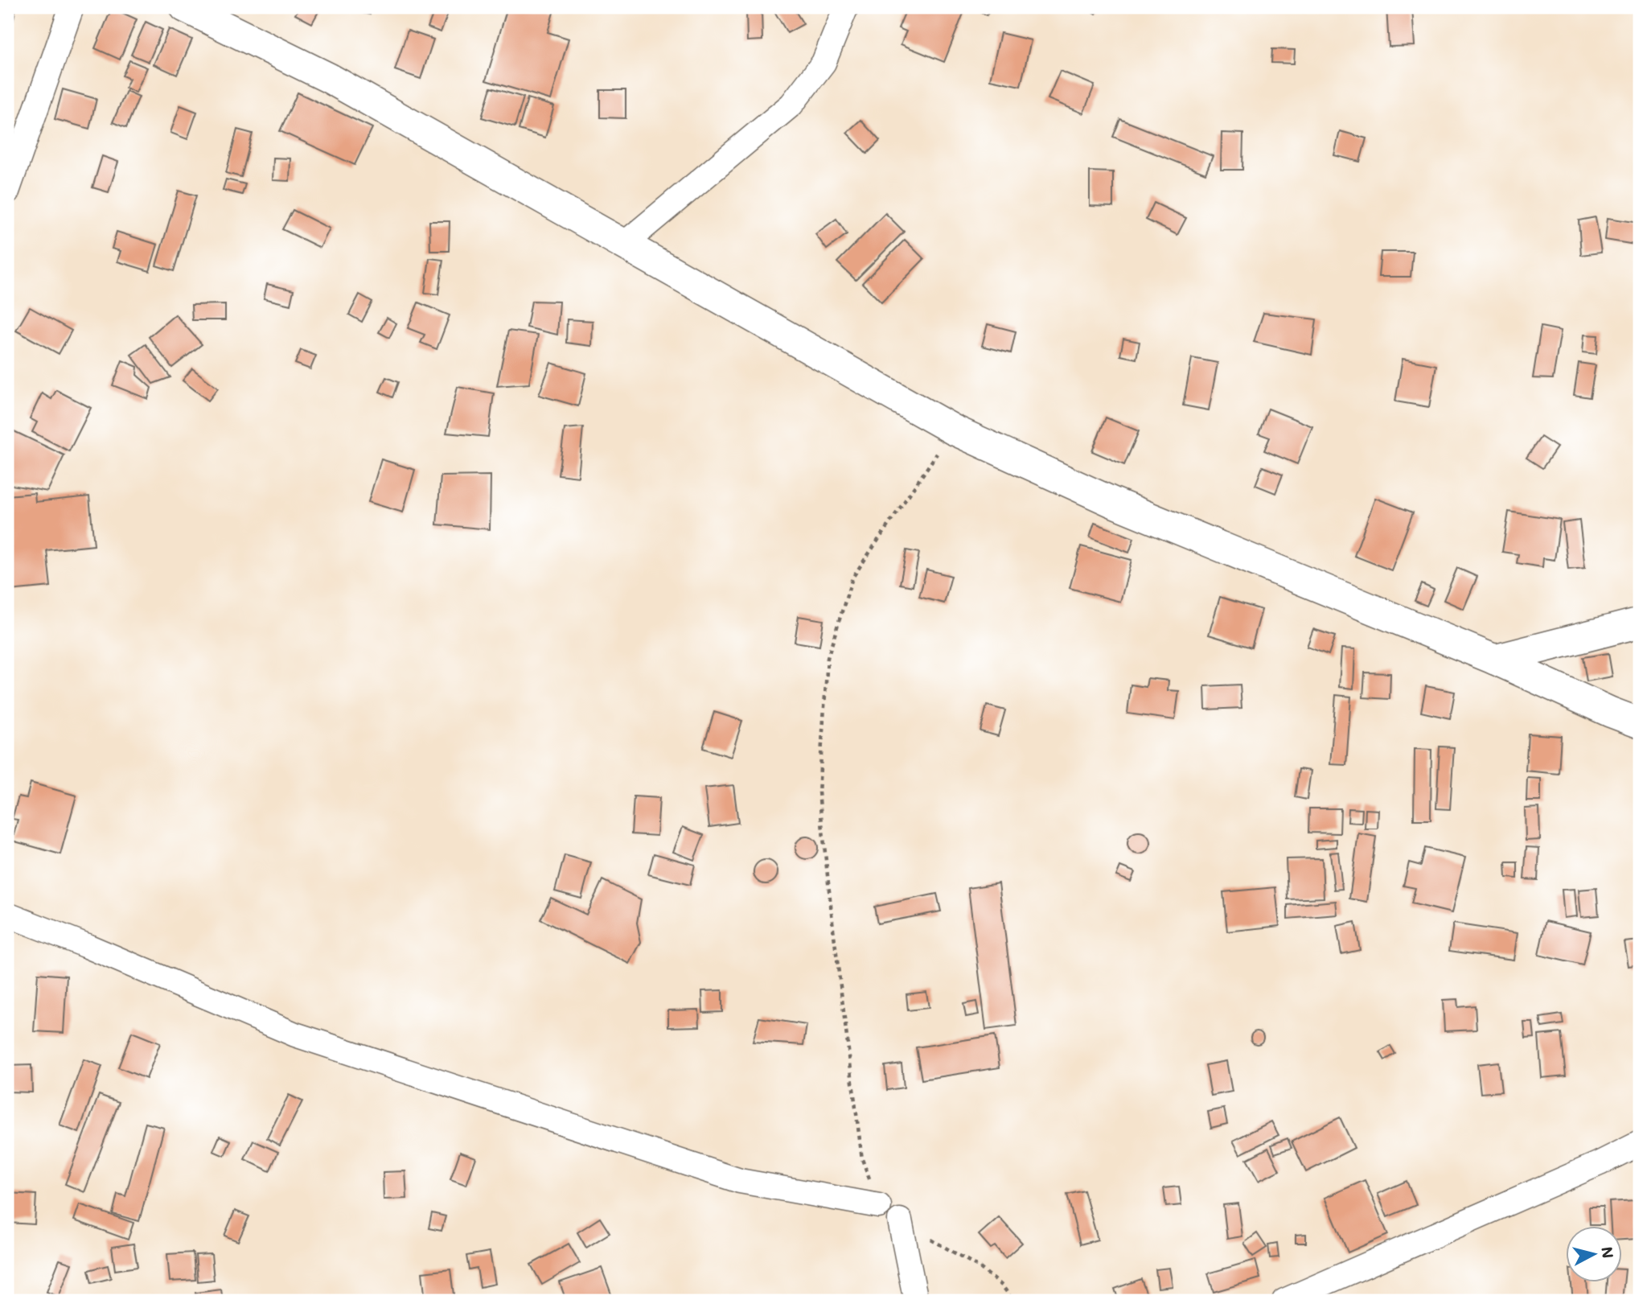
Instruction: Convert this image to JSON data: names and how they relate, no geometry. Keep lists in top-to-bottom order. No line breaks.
{"north":"right"}
